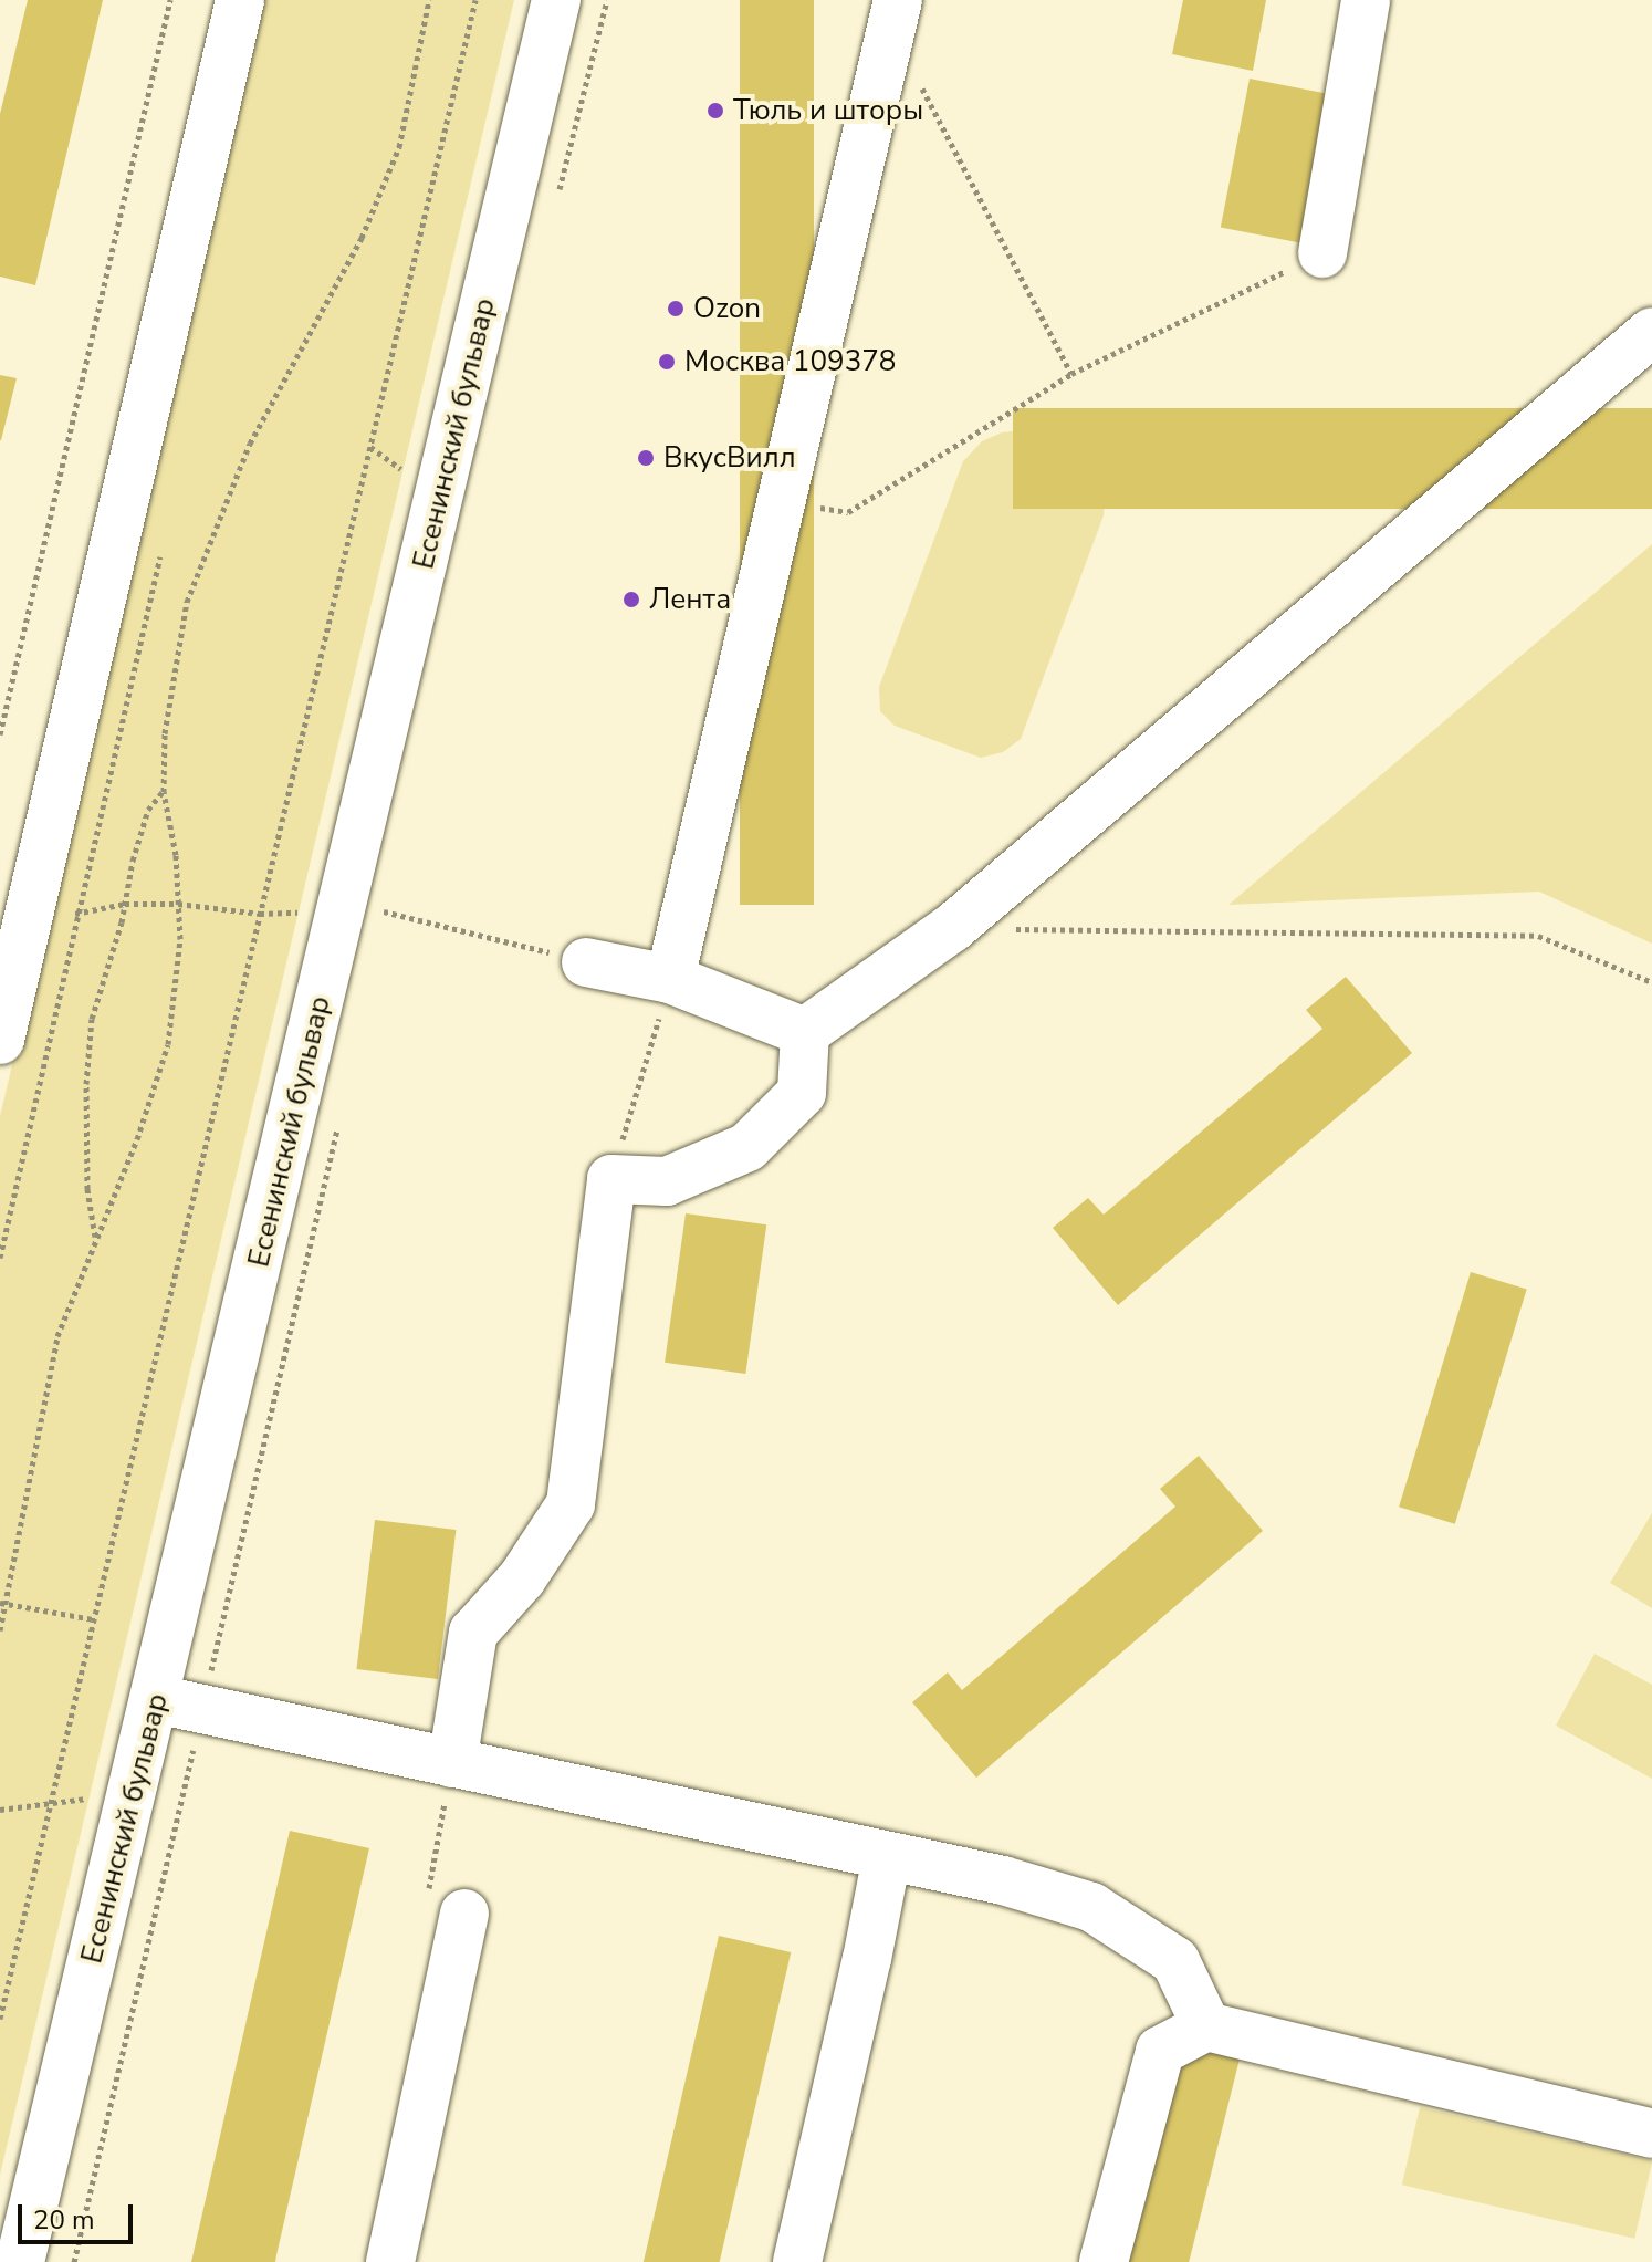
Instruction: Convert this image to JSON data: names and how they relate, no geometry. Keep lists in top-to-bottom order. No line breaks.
{"streets":{"street":["Есенинский бульвар"]},"places":["Тюль и шторы","Ozon","Москва 109378","ВкусВилл","Лента"],"scale_bar":"20 m"}
